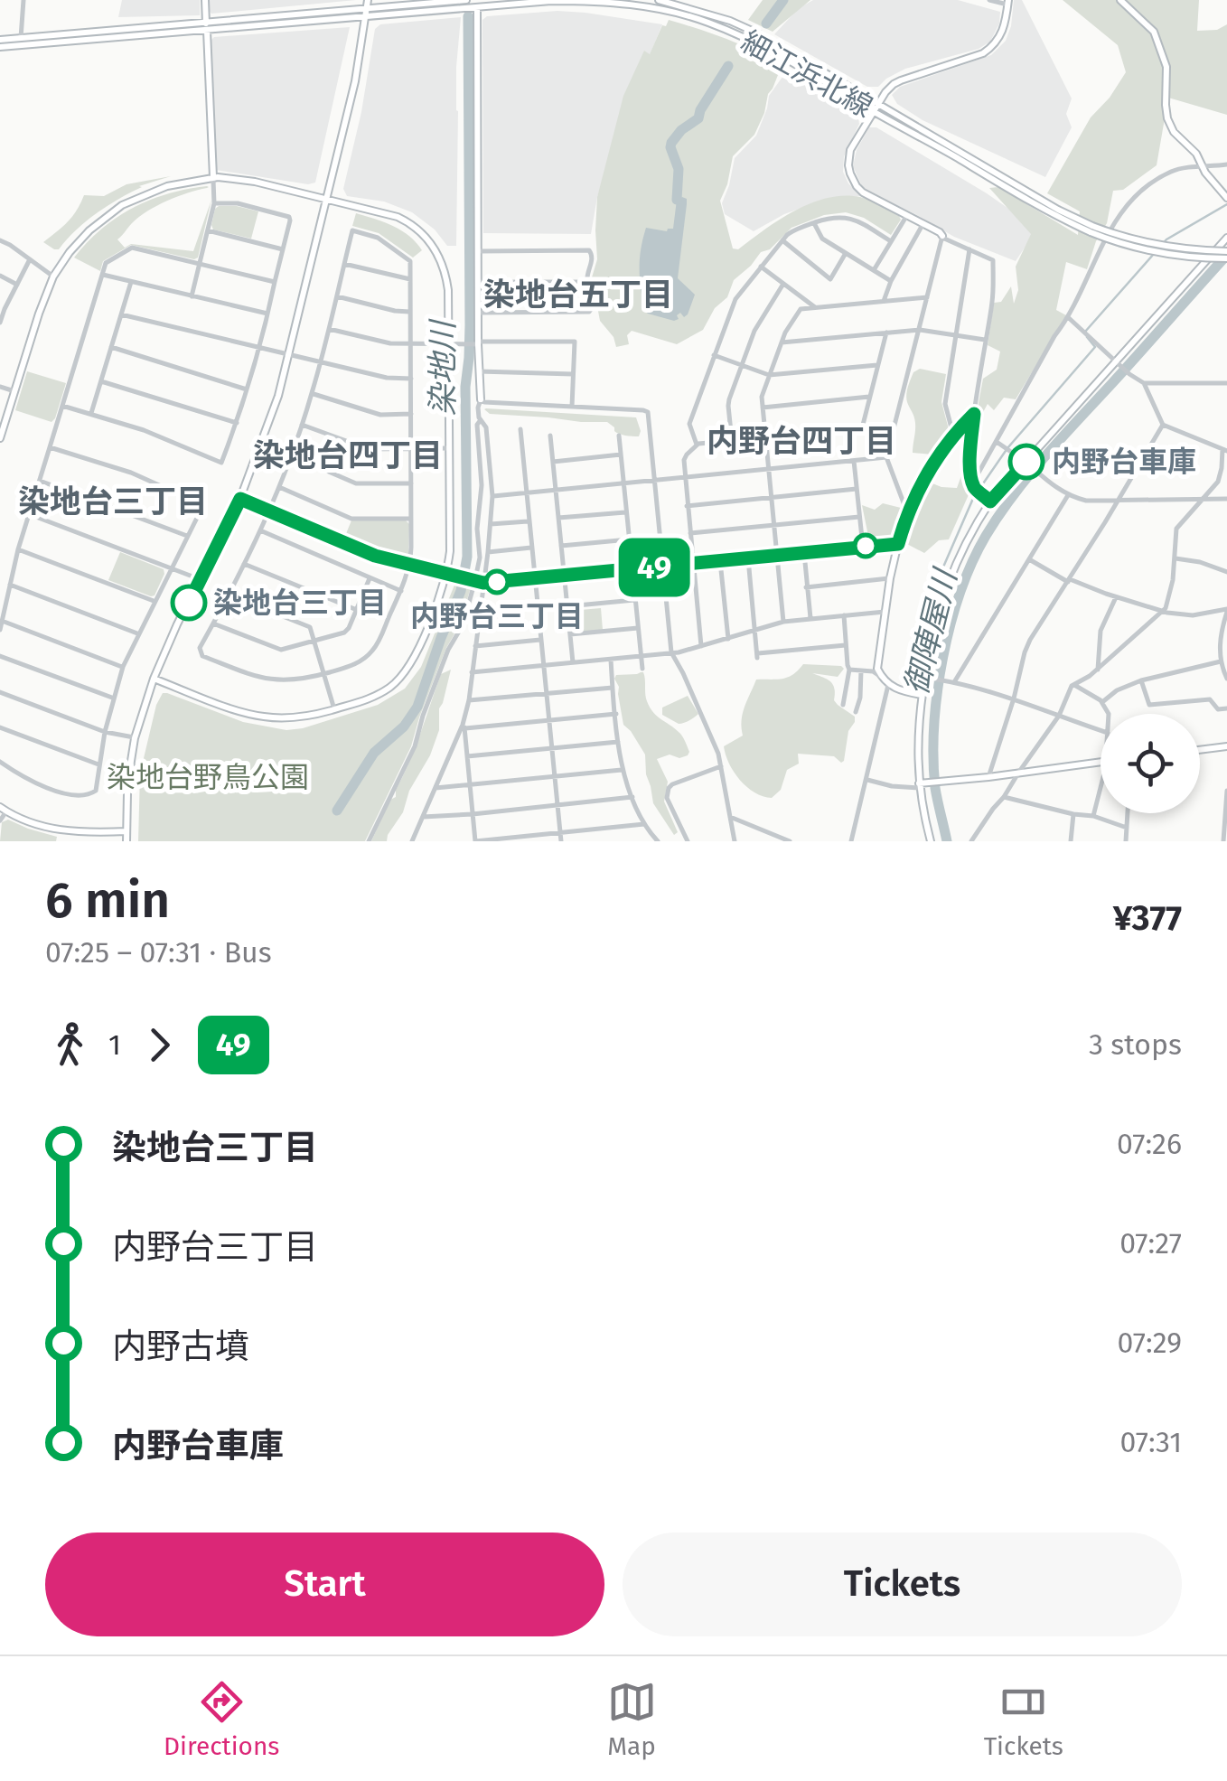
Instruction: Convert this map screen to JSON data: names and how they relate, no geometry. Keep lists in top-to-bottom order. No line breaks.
{"streets":{"street":["細江浜北線"]},"districts":["染地台五丁目","内野台四丁目","染地台四丁目","染地台三丁目"],"water":["染地川","御陣屋川"],"parks":["染地台野鳥公園"],"places":["内野台車庫","内野台三丁目","染地台三丁目"],"lines":["bus line 49"],"page":{"on_map":"49","heading":["6 min","07:25 – 07:31 · Bus","¥377"],"legs":["1","49","3 stops"],"list":[{"name":"染地台三丁目","value":"07:26"},{"name":"内野台三丁目","value":"07:27"},{"name":"内野古墳","value":"07:29"},{"name":"内野台車庫","value":"07:31"}],"buttons":["Start","Tickets"],"tabs":["Directions","Map","Tickets"]}}
